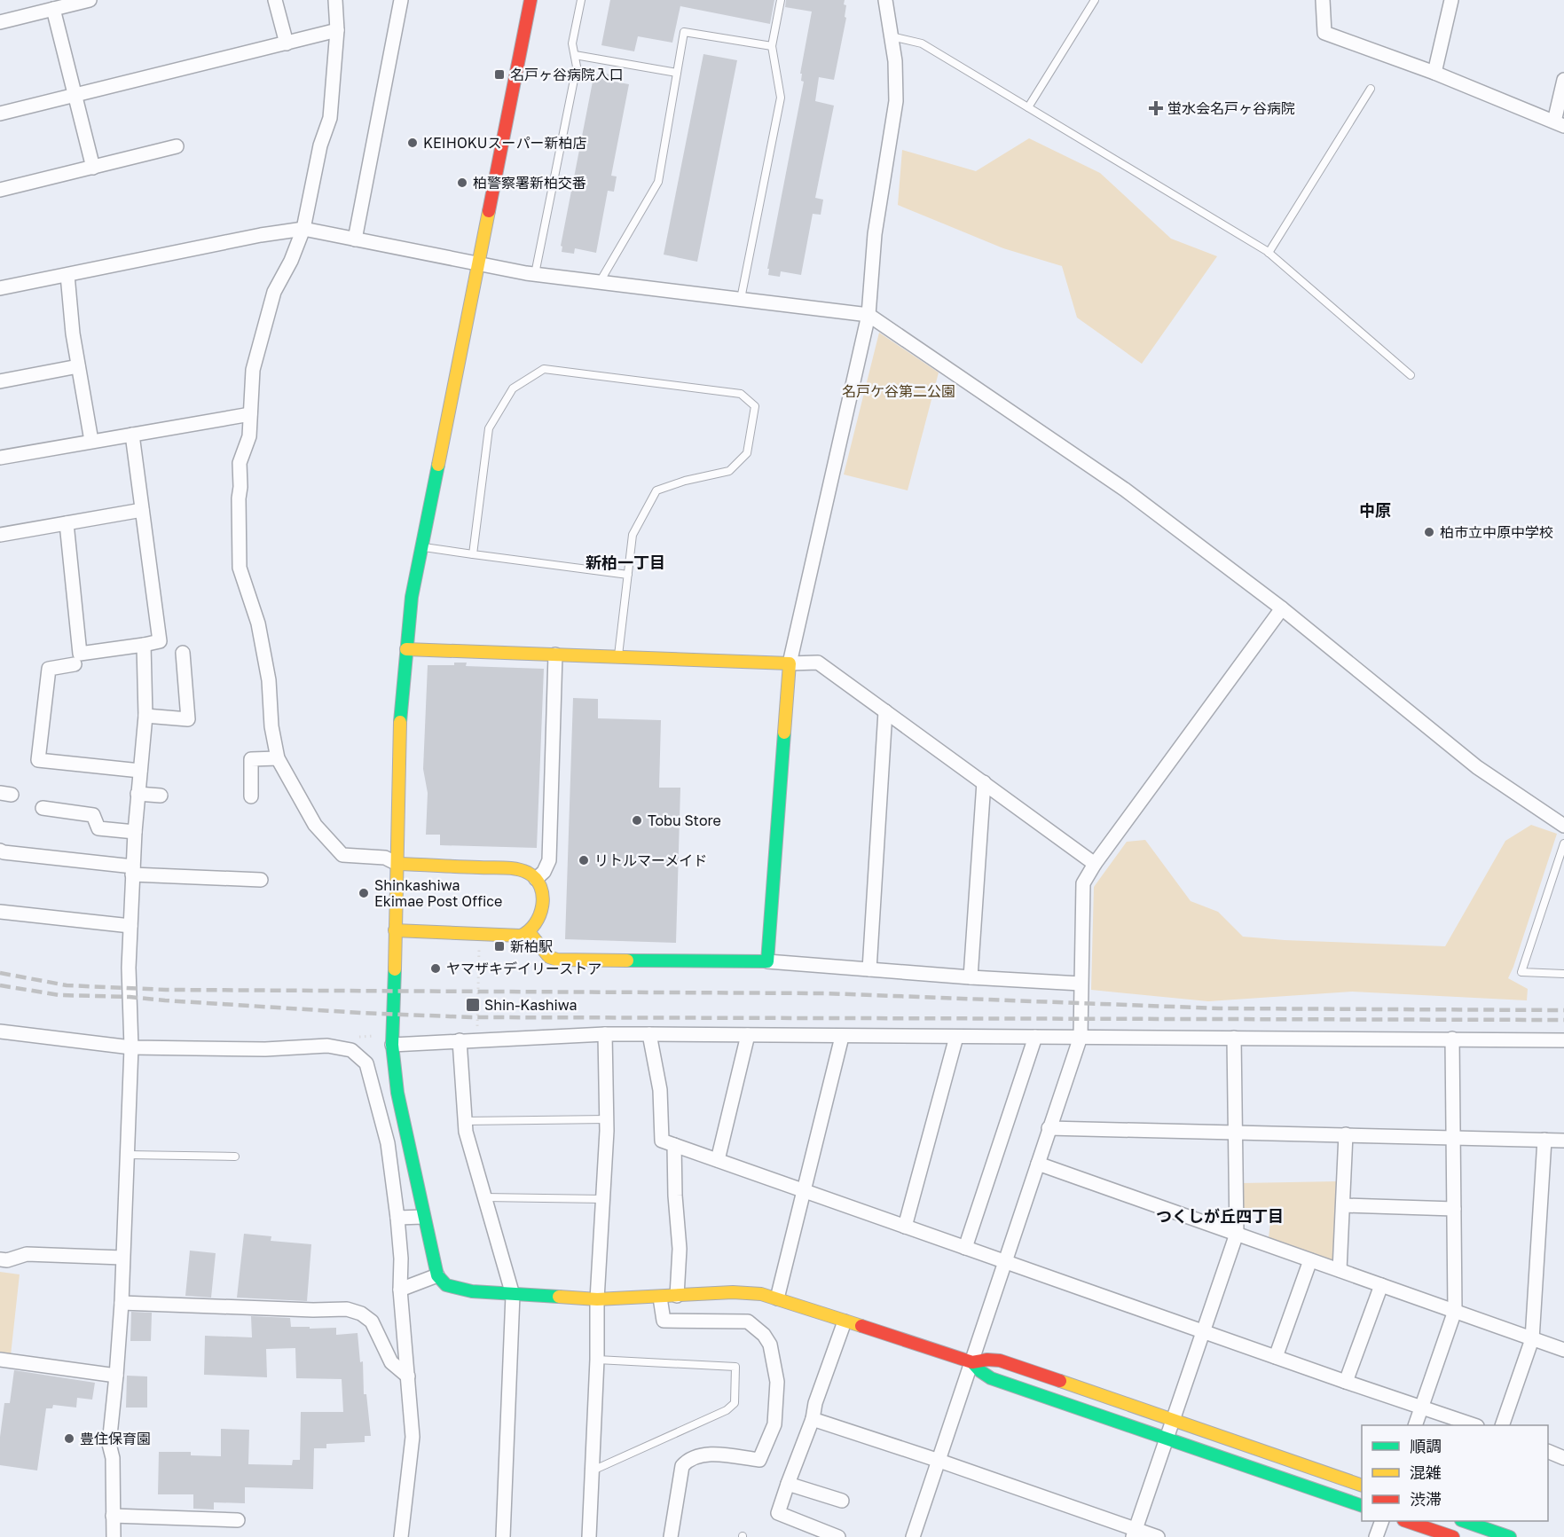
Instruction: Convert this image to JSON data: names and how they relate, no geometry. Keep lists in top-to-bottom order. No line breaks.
{"districts":["中原","新柏一丁目","つくしが丘四丁目"],"parks":["名戸ケ谷第二公園"],"places":{"transit":["名戸ヶ谷病院入口","新柏駅","Shin-Kashiwa"],"health":["蛍水会名戸ヶ谷病院"],"other":["KEIHOKUスーパー新柏店","柏警察署新柏交番","柏市立中原中学校","Tobu Store","リトルマーメイド","Shinkashiwa Ekimae Post Office","ヤマザキデイリーストア","豊住保育園"]},"legend":["順調","混雑","渋滞"]}
